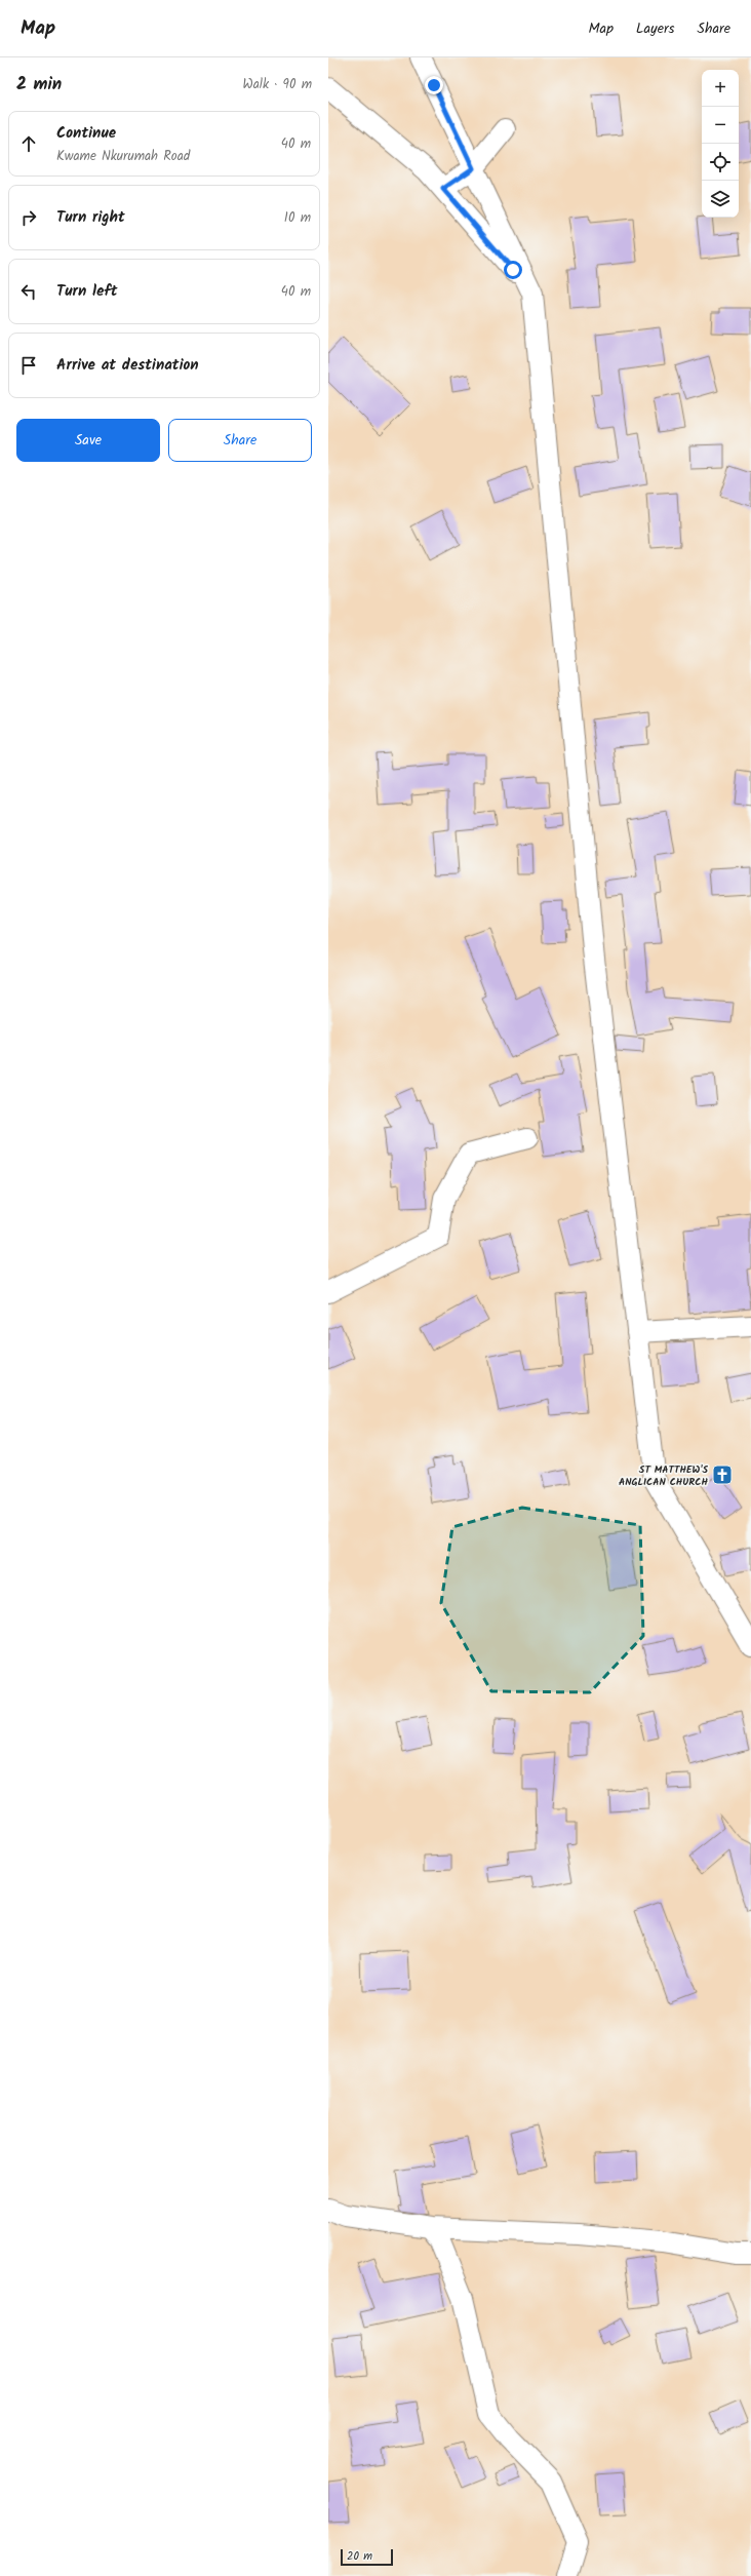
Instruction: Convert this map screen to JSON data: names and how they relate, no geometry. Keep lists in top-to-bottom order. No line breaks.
{"places":{"church":["ST MATTHEW'S ANGLICAN CHURCH"]},"scale_bar":"20 m","page":{"header":"Map","nav":["Map","Layers","Share"],"heading":["2 min","Walk · 90 m"],"map_buttons":["+","−"],"list":[["Continue","Kwame Nkurumah Road","40 m"],["Turn right","10 m"],["Turn left","40 m"],"Arrive at destination"],"buttons":["Save","Share"],"scale":"20 m"}}
